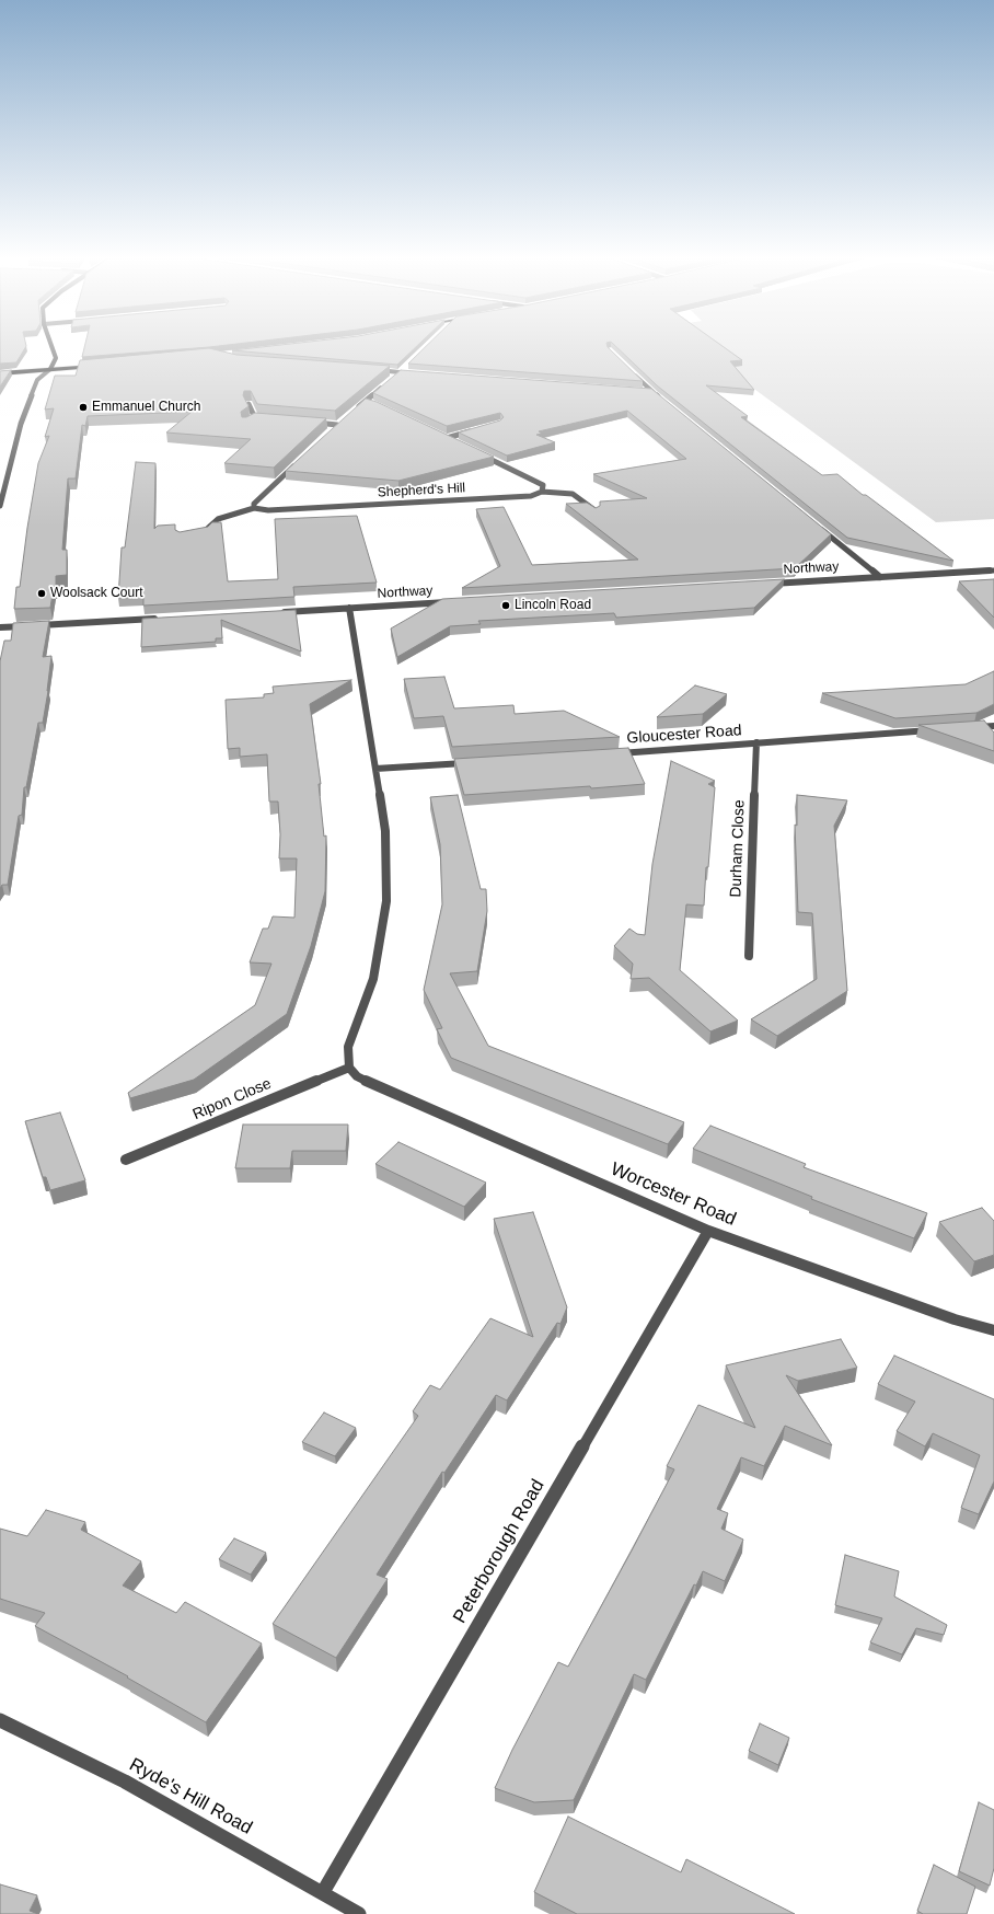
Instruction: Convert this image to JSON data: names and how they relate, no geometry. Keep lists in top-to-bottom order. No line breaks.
{"streets":{"street":["Shepherd's Hill","Northway","Gloucester Road","Durham Close","Ripon Close","Worcester Road","Peterborough Road","Ryde's Hill Road"]},"crossings":[["Gloucester Road","Durham Close"],["Ripon Close","Worcester Road"],["Worcester Road","Peterborough Road"],["Peterborough Road","Ryde's Hill Road"]],"places":["Emmanuel Church","Woolsack Court","Lincoln Road"]}
